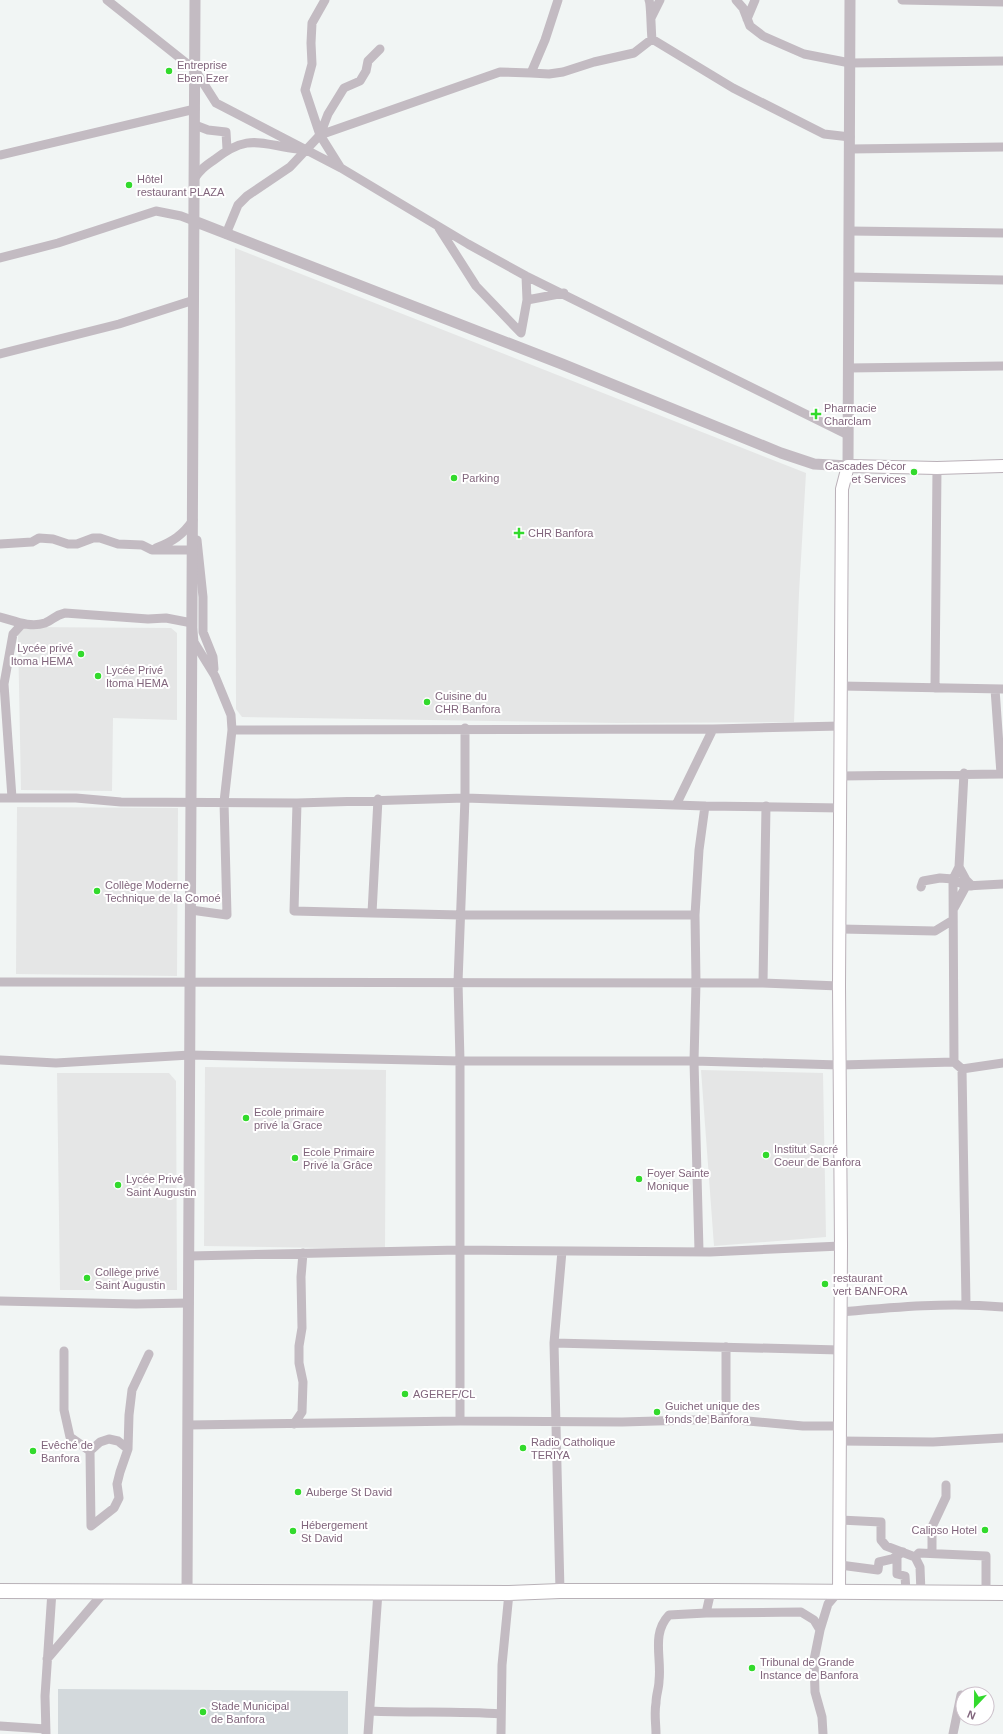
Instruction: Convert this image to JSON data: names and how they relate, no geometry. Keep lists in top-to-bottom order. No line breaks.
{"places":{"other":["Entreprise Eben Ezer","Hôtel restaurant PLAZA","Cascades Décor et Services","Parking","Lycée privé Itoma HEMA","Lycée Privé Itoma HEMA","Cuisine du CHR Banfora","Collège Moderne Technique de la Comoé","Ecole primaire privé la Grace","Institut Sacré Coeur de Banfora","Ecole Primaire Privé la Grâce","Foyer Sainte Monique","Lycée Privé Saint Augustin","Collège privé Saint Augustin","restaurant vert BANFORA","AGEREF/CL","Guichet unique des fonds de Banfora","Radio Catholique TERIYA","Evêché de Banfora","Auberge St David","Calipso Hotel","Hébergement St David","Tribunal de Grande Instance de Banfora","Stade Municipal de Banfora"],"health":["Pharmacie Charclam","CHR Banfora"]},"north":"bottom"}
